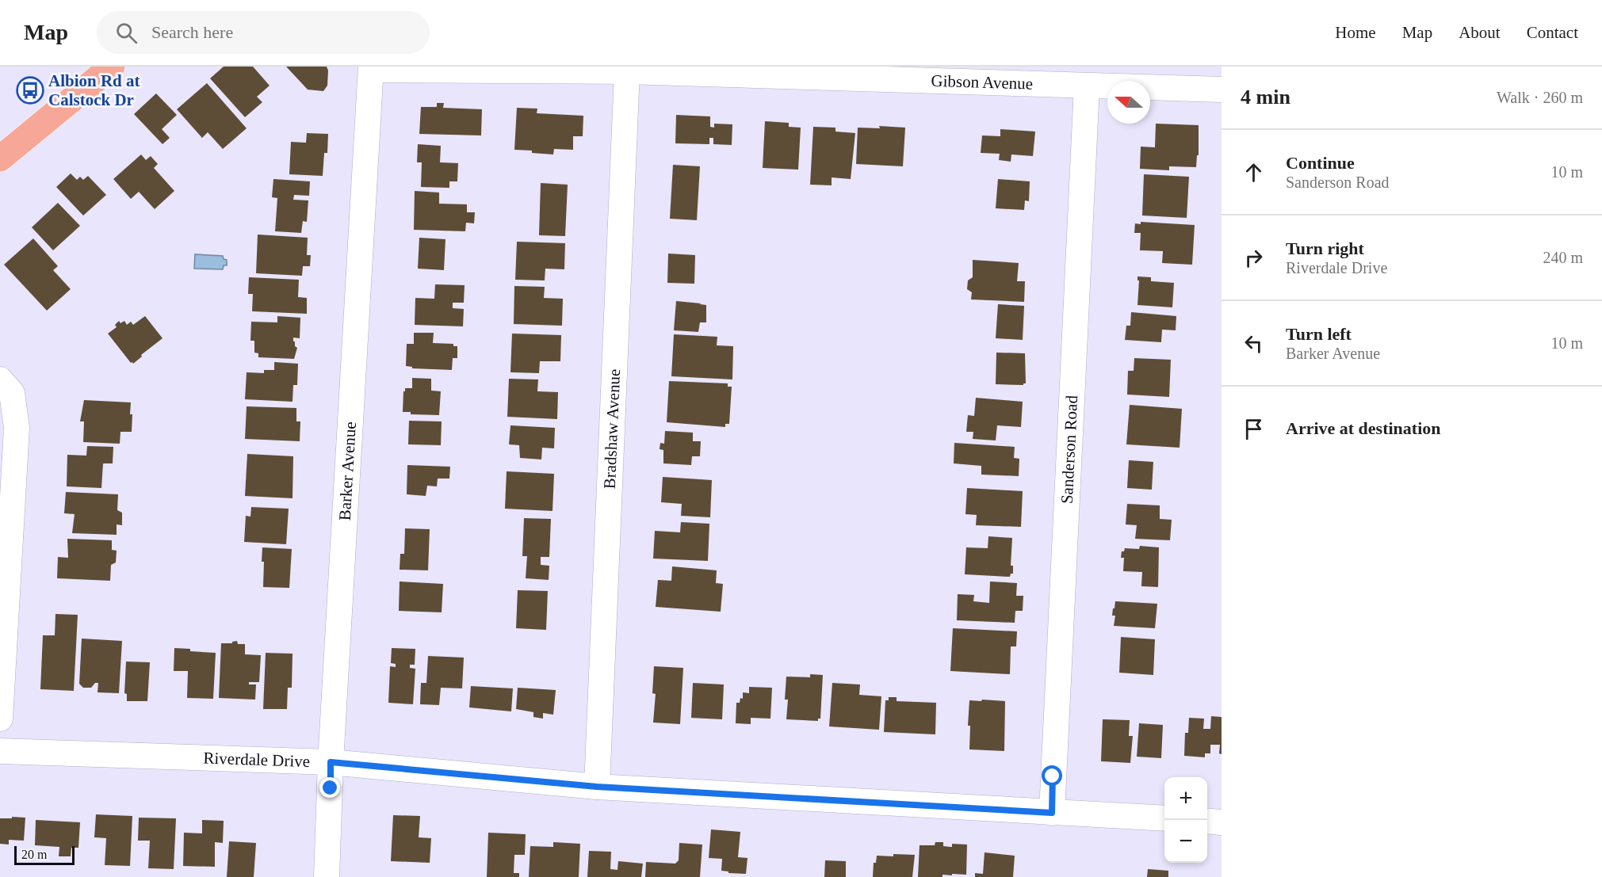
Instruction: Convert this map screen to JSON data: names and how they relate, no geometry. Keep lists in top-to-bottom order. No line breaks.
{"streets":{"street":["Gibson Avenue","Bradshaw Avenue","Sanderson Road","Barker Avenue","Riverdale Drive"]},"crossings":[["Gibson Avenue","Bradshaw Avenue"],["Gibson Avenue","Sanderson Road"],["Gibson Avenue","Barker Avenue"],["Bradshaw Avenue","Riverdale Drive"],["Sanderson Road","Riverdale Drive"],["Barker Avenue","Riverdale Drive"]],"places":{"bus stop":["Albion Rd at Calstock Dr"]},"scale_bar":"20 m","north":"left","page":{"header":"Map","search":"Search here","nav":["Home","Map","About","Contact"],"heading":["4 min","Walk · 260 m"],"list":[["Continue","Sanderson Road","10 m"],["Turn right","Riverdale Drive","240 m"],["Turn left","Barker Avenue","10 m"],"Arrive at destination"],"map_buttons":["+","−"],"scale":"20 m"}}
